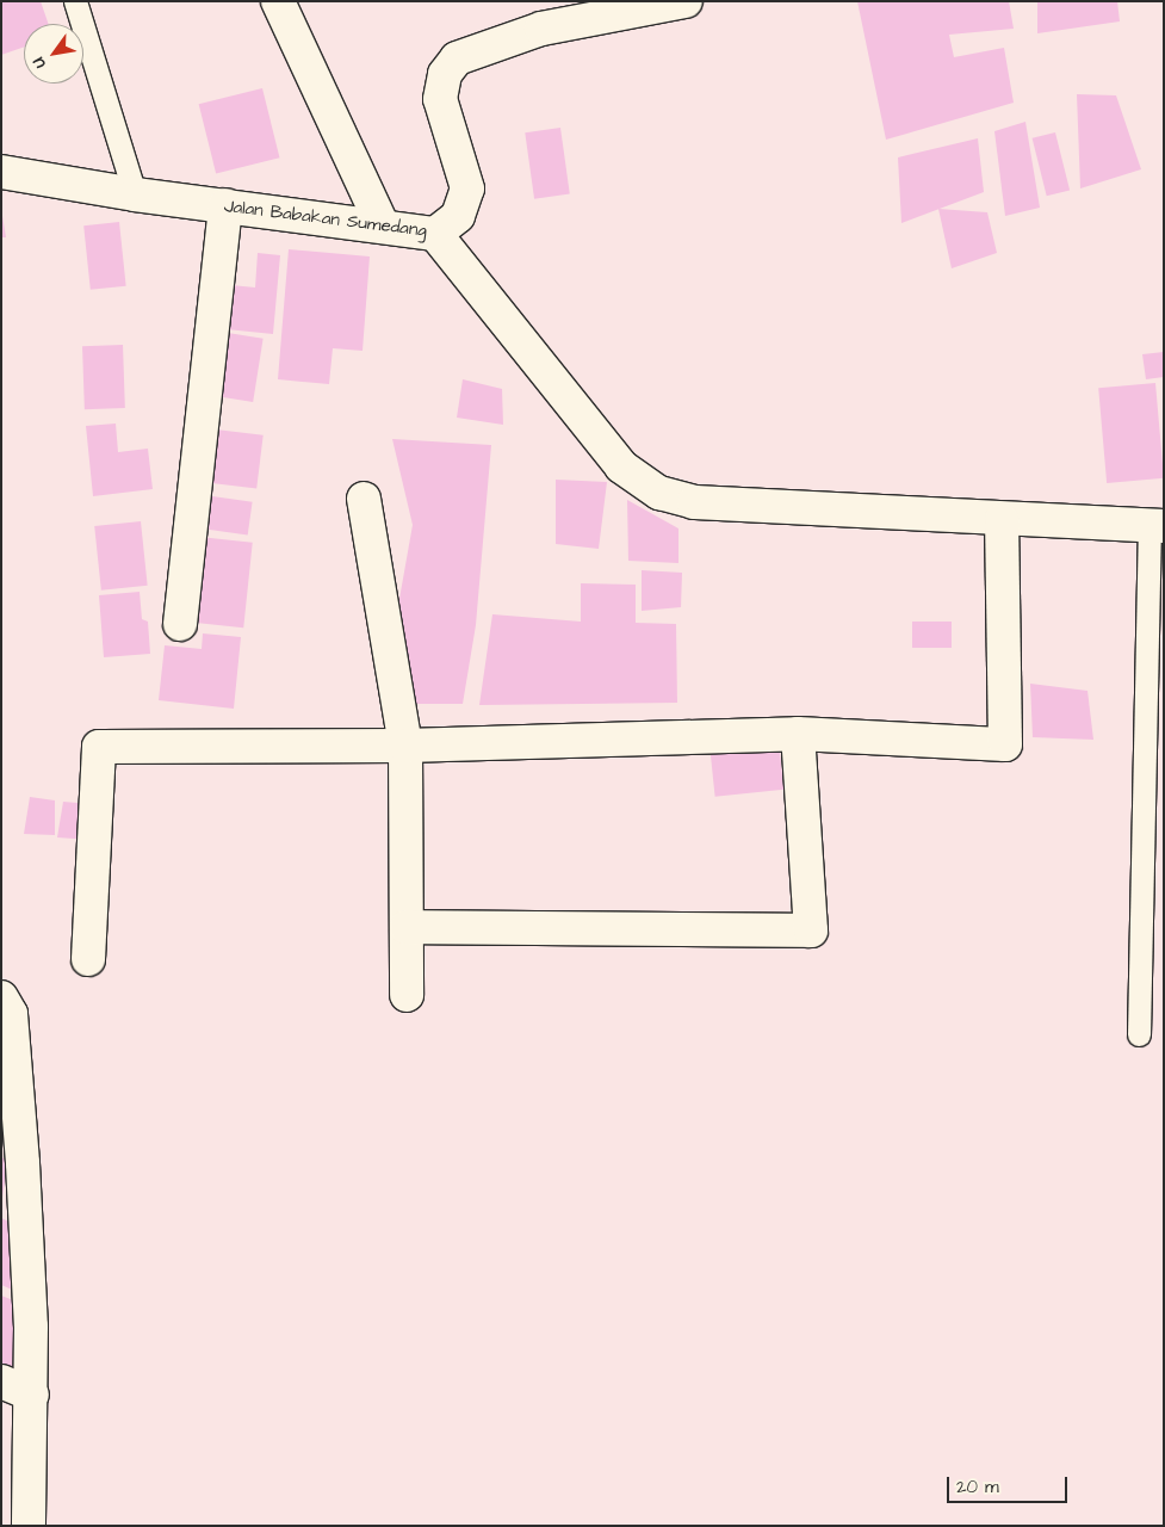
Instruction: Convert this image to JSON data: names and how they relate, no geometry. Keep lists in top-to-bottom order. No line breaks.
{"streets":{"street":["Jalan Babakan Sumedang"]},"scale_bar":"20 m","north":"bottom left"}
